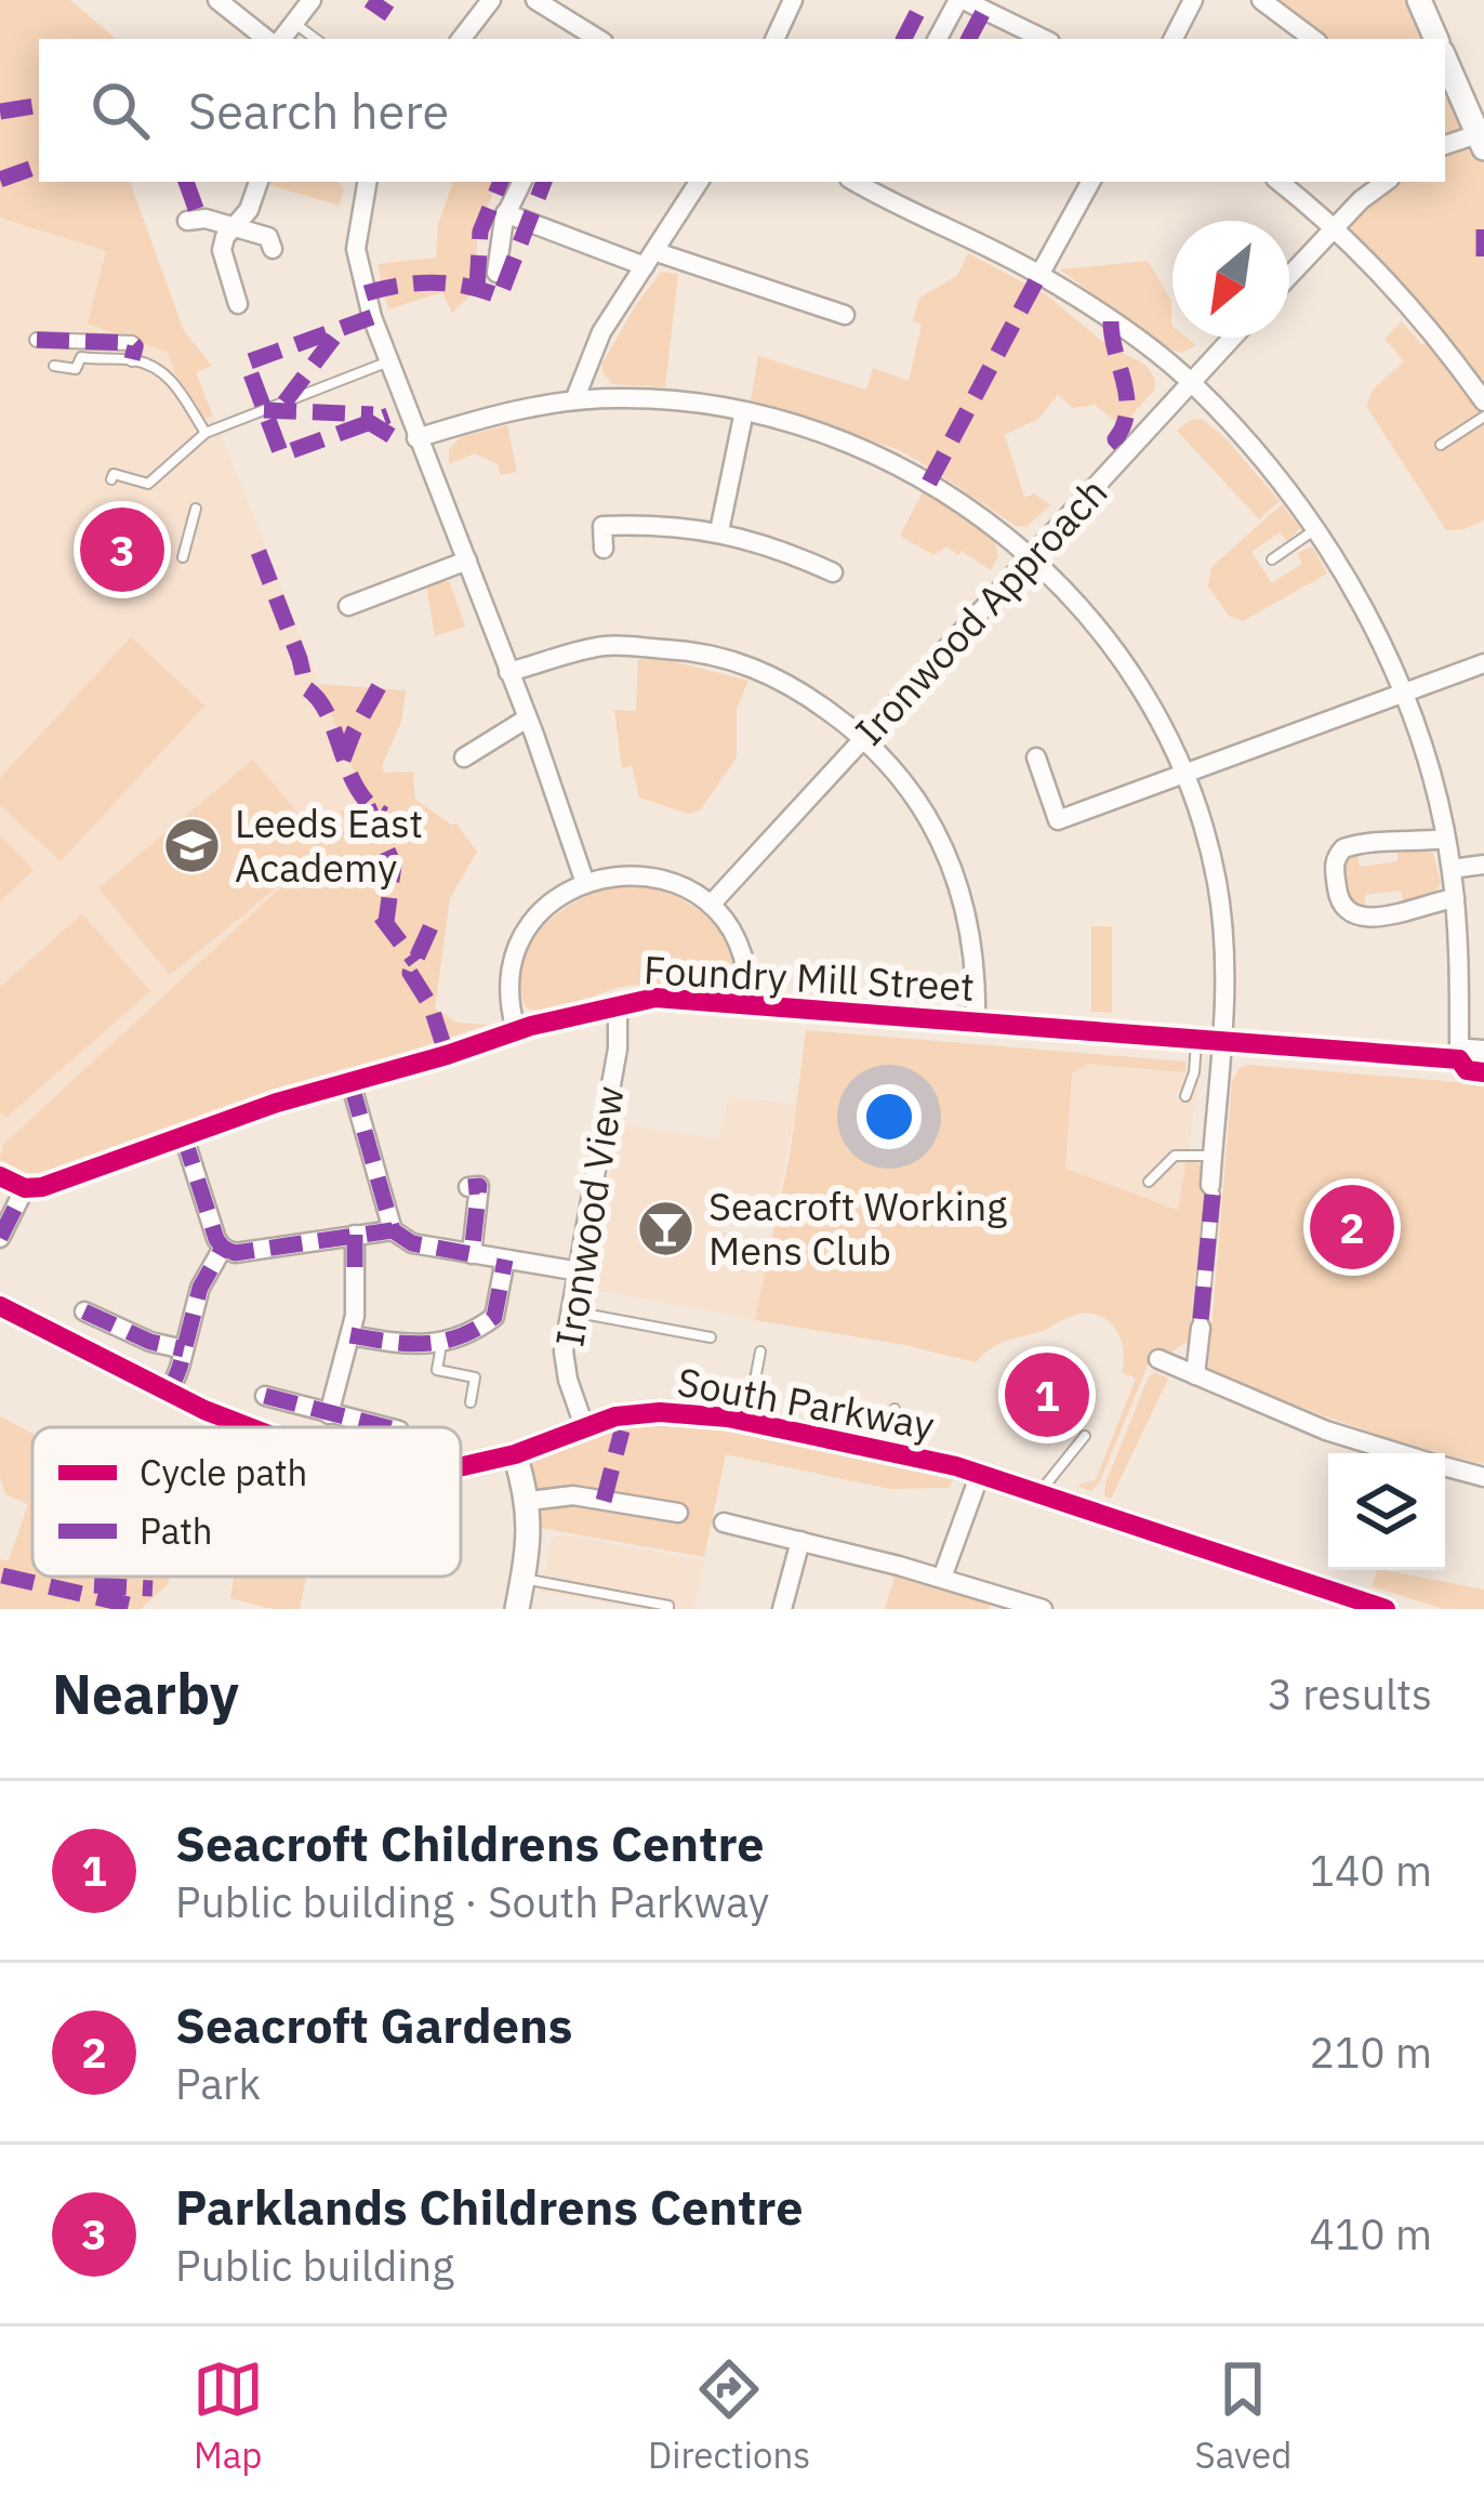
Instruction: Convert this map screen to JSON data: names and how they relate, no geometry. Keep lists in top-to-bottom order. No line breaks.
{"streets":{"street":["Ironwood Approach","Foundry Mill Street","Ironwood View","South Parkway"]},"crossings":[["Foundry Mill Street","Ironwood View"],["Ironwood View","South Parkway"]],"places":{"school or university":["Leeds East Academy"],"bar":["Seacroft Working Mens Club"]},"legend":["Cycle path","Path"],"north":"bottom left","page":{"search":"Search here","pins":["3","2","1"],"heading":["Nearby","3 results"],"list":[{"mark":"1","name":"Seacroft Childrens Centre","note":"Public building · South Parkway","value":"140 m"},{"mark":"2","name":"Seacroft Gardens","note":"Park","value":"210 m"},{"mark":"3","name":"Parklands Childrens Centre","note":"Public building","value":"410 m"}],"nav":["Map","Directions","Saved"]}}
